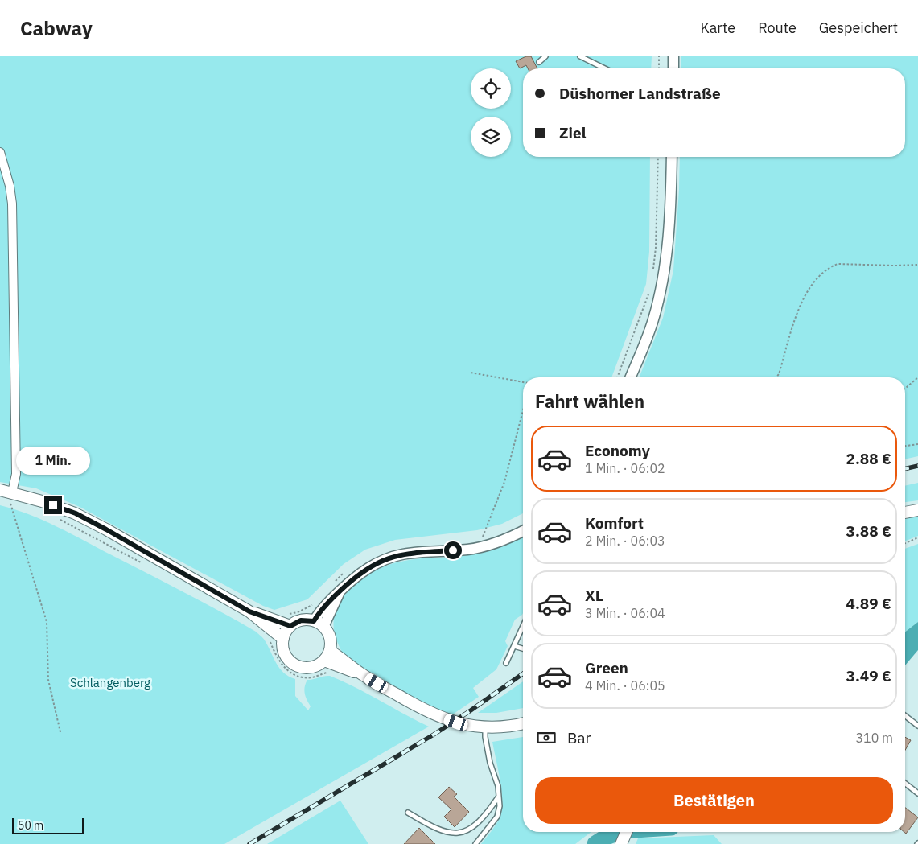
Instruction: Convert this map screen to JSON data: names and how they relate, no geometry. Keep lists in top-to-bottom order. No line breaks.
{"parks":["Schlangenberg"],"scale_bar":"50 m","page":{"header":"Cabway","nav":["Karte","Route","Gespeichert"],"banner":["Düshorner Landstraße","Ziel"],"heading":"Fahrt wählen","list":[{"name":"Economy","note":"1 Min. · 06:02","value":"2.88 €"},{"name":"Komfort","note":"2 Min. · 06:03","value":"3.88 €"},{"name":"XL","note":"3 Min. · 06:04","value":"4.89 €"},{"name":"Green","note":"4 Min. · 06:05","value":"3.49 €"}],"bubble":"1 Min.","pay":["Bar","310 m"],"buttons":"Bestätigen","scale":"50 m"}}
